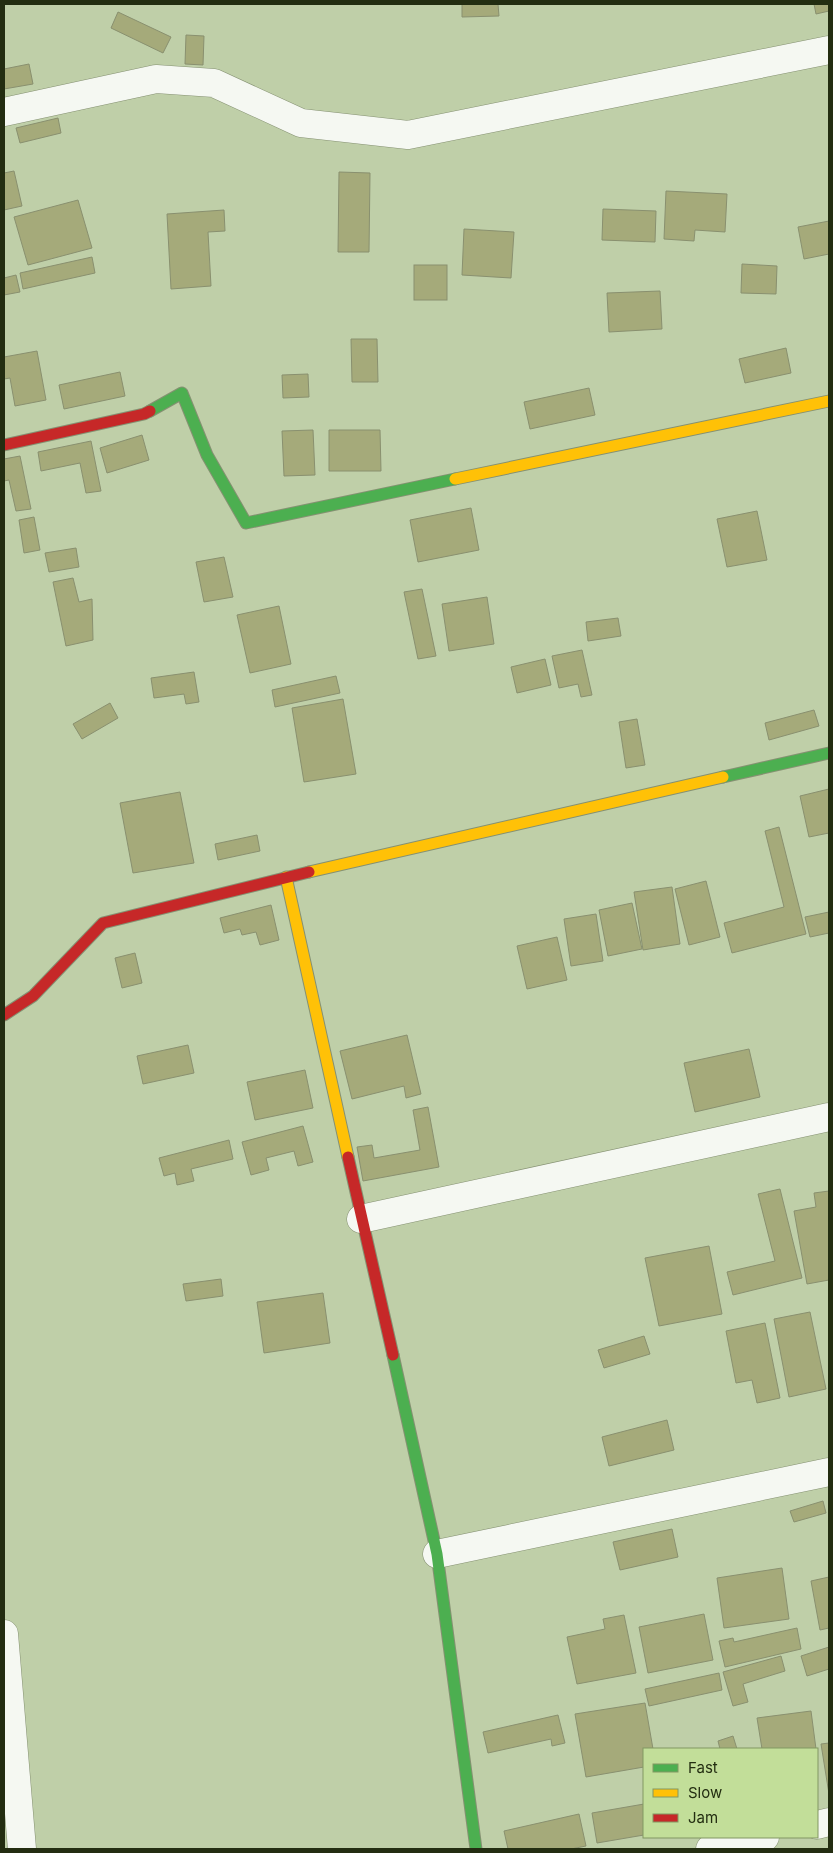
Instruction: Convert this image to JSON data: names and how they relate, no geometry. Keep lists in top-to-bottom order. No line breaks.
{"legend":["Fast","Slow","Jam"]}
